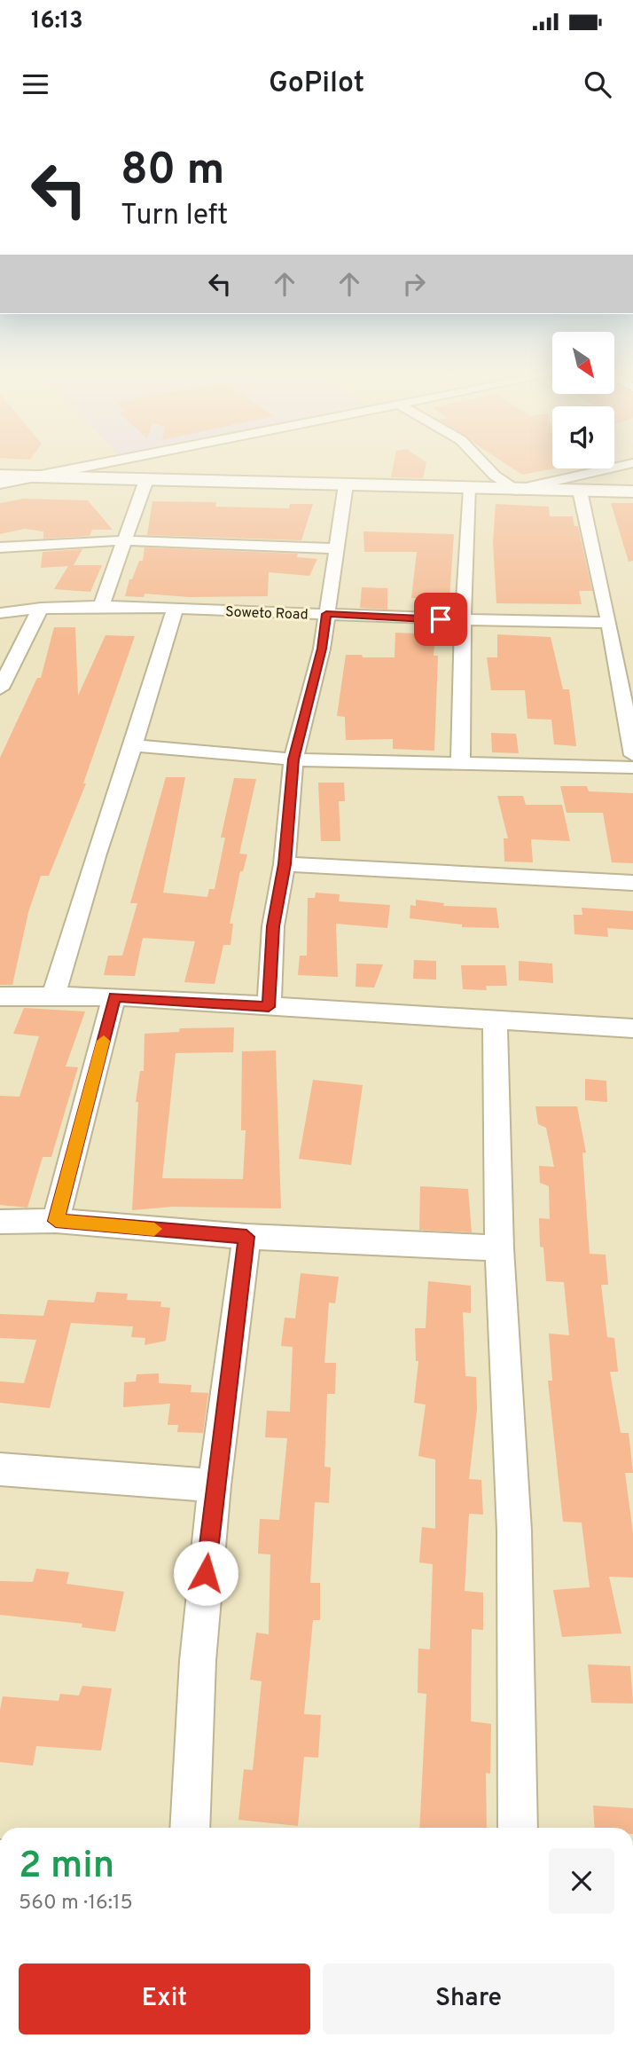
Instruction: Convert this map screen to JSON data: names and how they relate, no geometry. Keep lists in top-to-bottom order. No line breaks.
{"streets":{"street":["Soweto Road"]},"north":"bottom right","page":{"status":"16:13","header":"GoPilot","turn":["80 m","Turn left"],"heading":["2 min","560 m · 16:15"],"buttons":["Exit","Share"]}}
